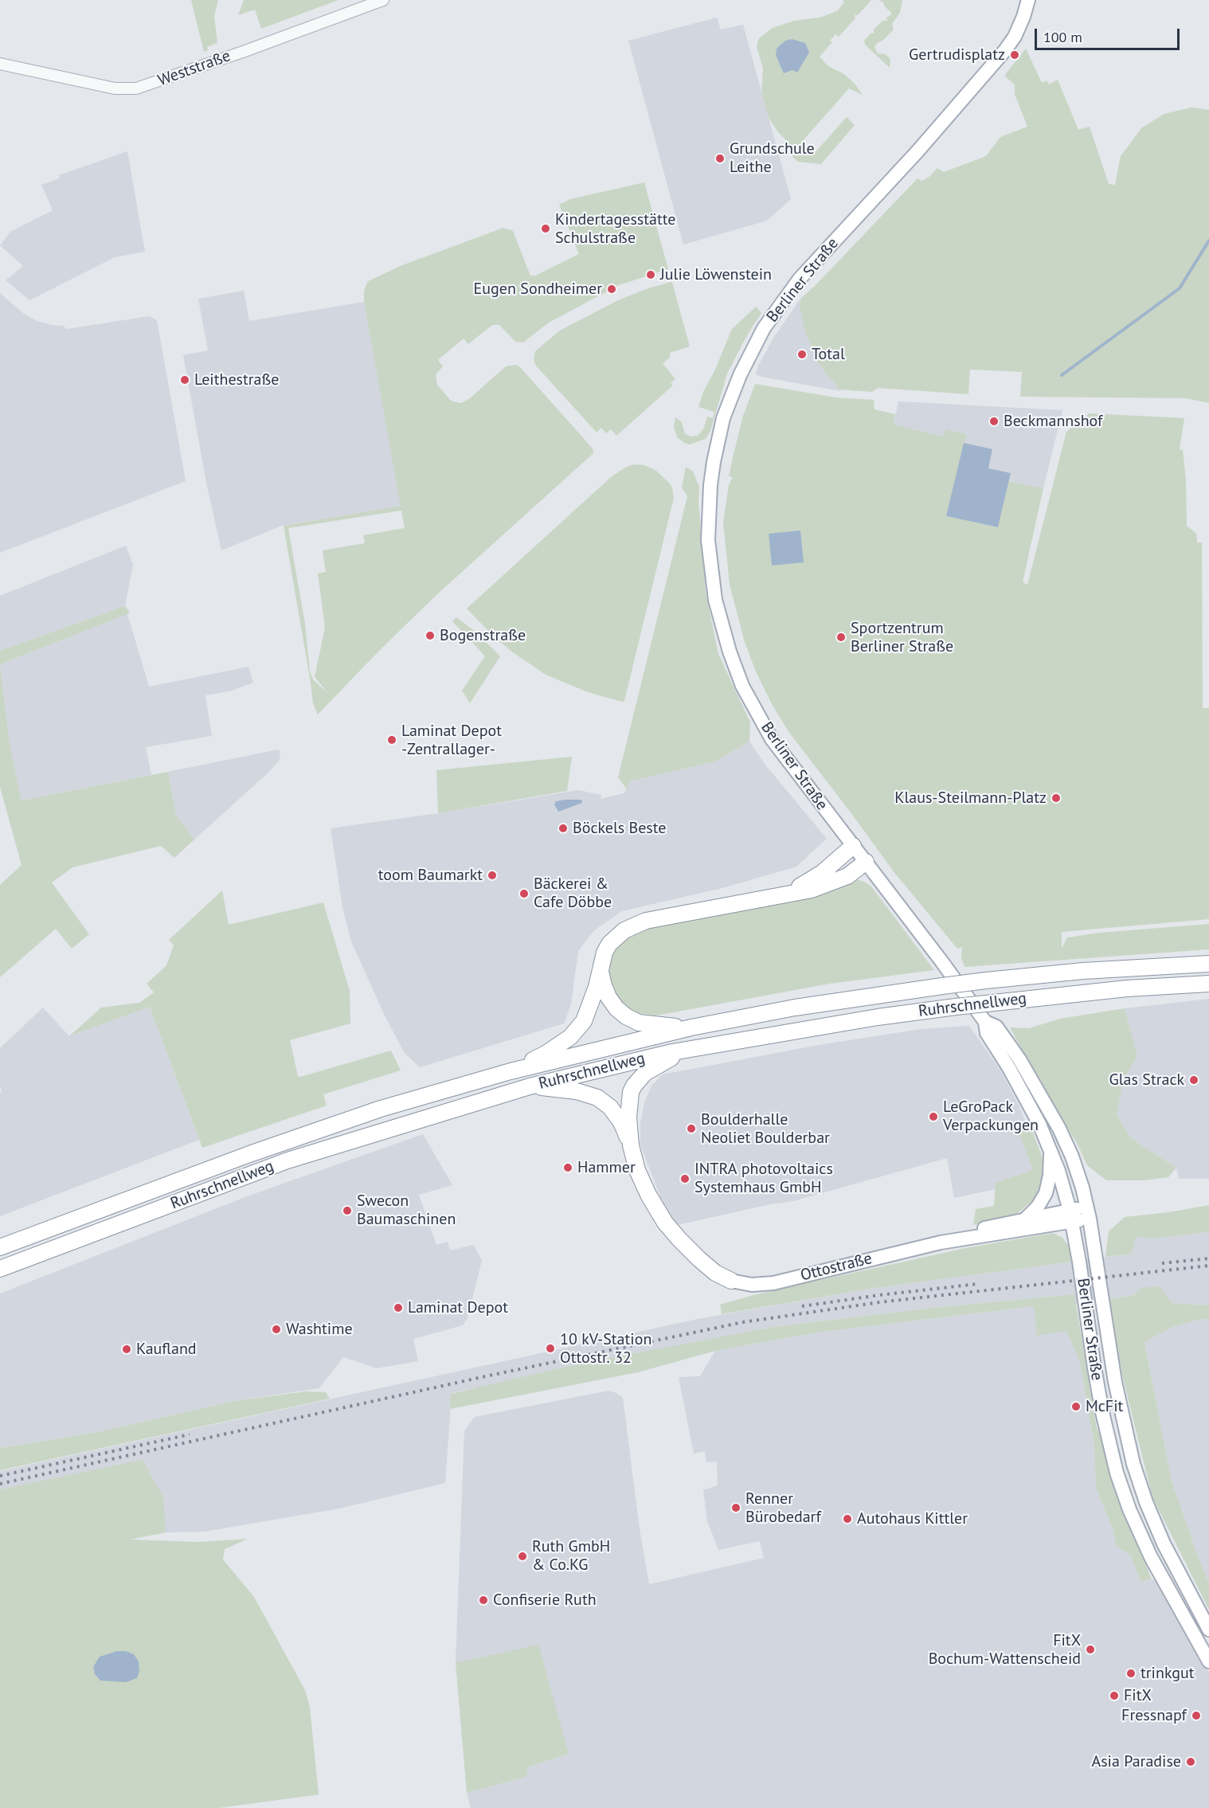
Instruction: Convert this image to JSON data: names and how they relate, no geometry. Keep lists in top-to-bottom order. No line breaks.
{"streets":{"highway":["Ruhrschnellweg"],"main road":["Berliner Straße","Ottostraße"],"street":["Weststraße"]},"crossings":[["Berliner Straße","Ottostraße"]],"places":["Gertrudisplatz","Grundschule Leithe","Kindertagesstätte Schulstraße","Julie Löwenstein","Eugen Sondheimer","Total","Leithestraße","Beckmannshof","Bogenstraße","Sportzentrum Berliner Straße","Laminat Depot -Zentrallager-","Klaus-Steilmann-Platz","Böckels Beste","toom Baumarkt","Bäckerei & Cafe Döbbe","Glas Strack","LeGroPack Verpackungen","Boulderhalle Neoliet Boulderbar","Hammer","INTRA photovoltaics Systemhaus GmbH","Swecon Baumaschinen","Laminat Depot","Washtime","10 kV-Station Ottostr. 32","Kaufland","McFit","Renner Bürobedarf","Autohaus Kittler","Ruth GmbH & Co.KG","Confiserie Ruth","FitX Bochum-Wattenscheid","trinkgut","FitX","Fressnapf","Asia Paradise"],"scale_bar":"100 m"}
